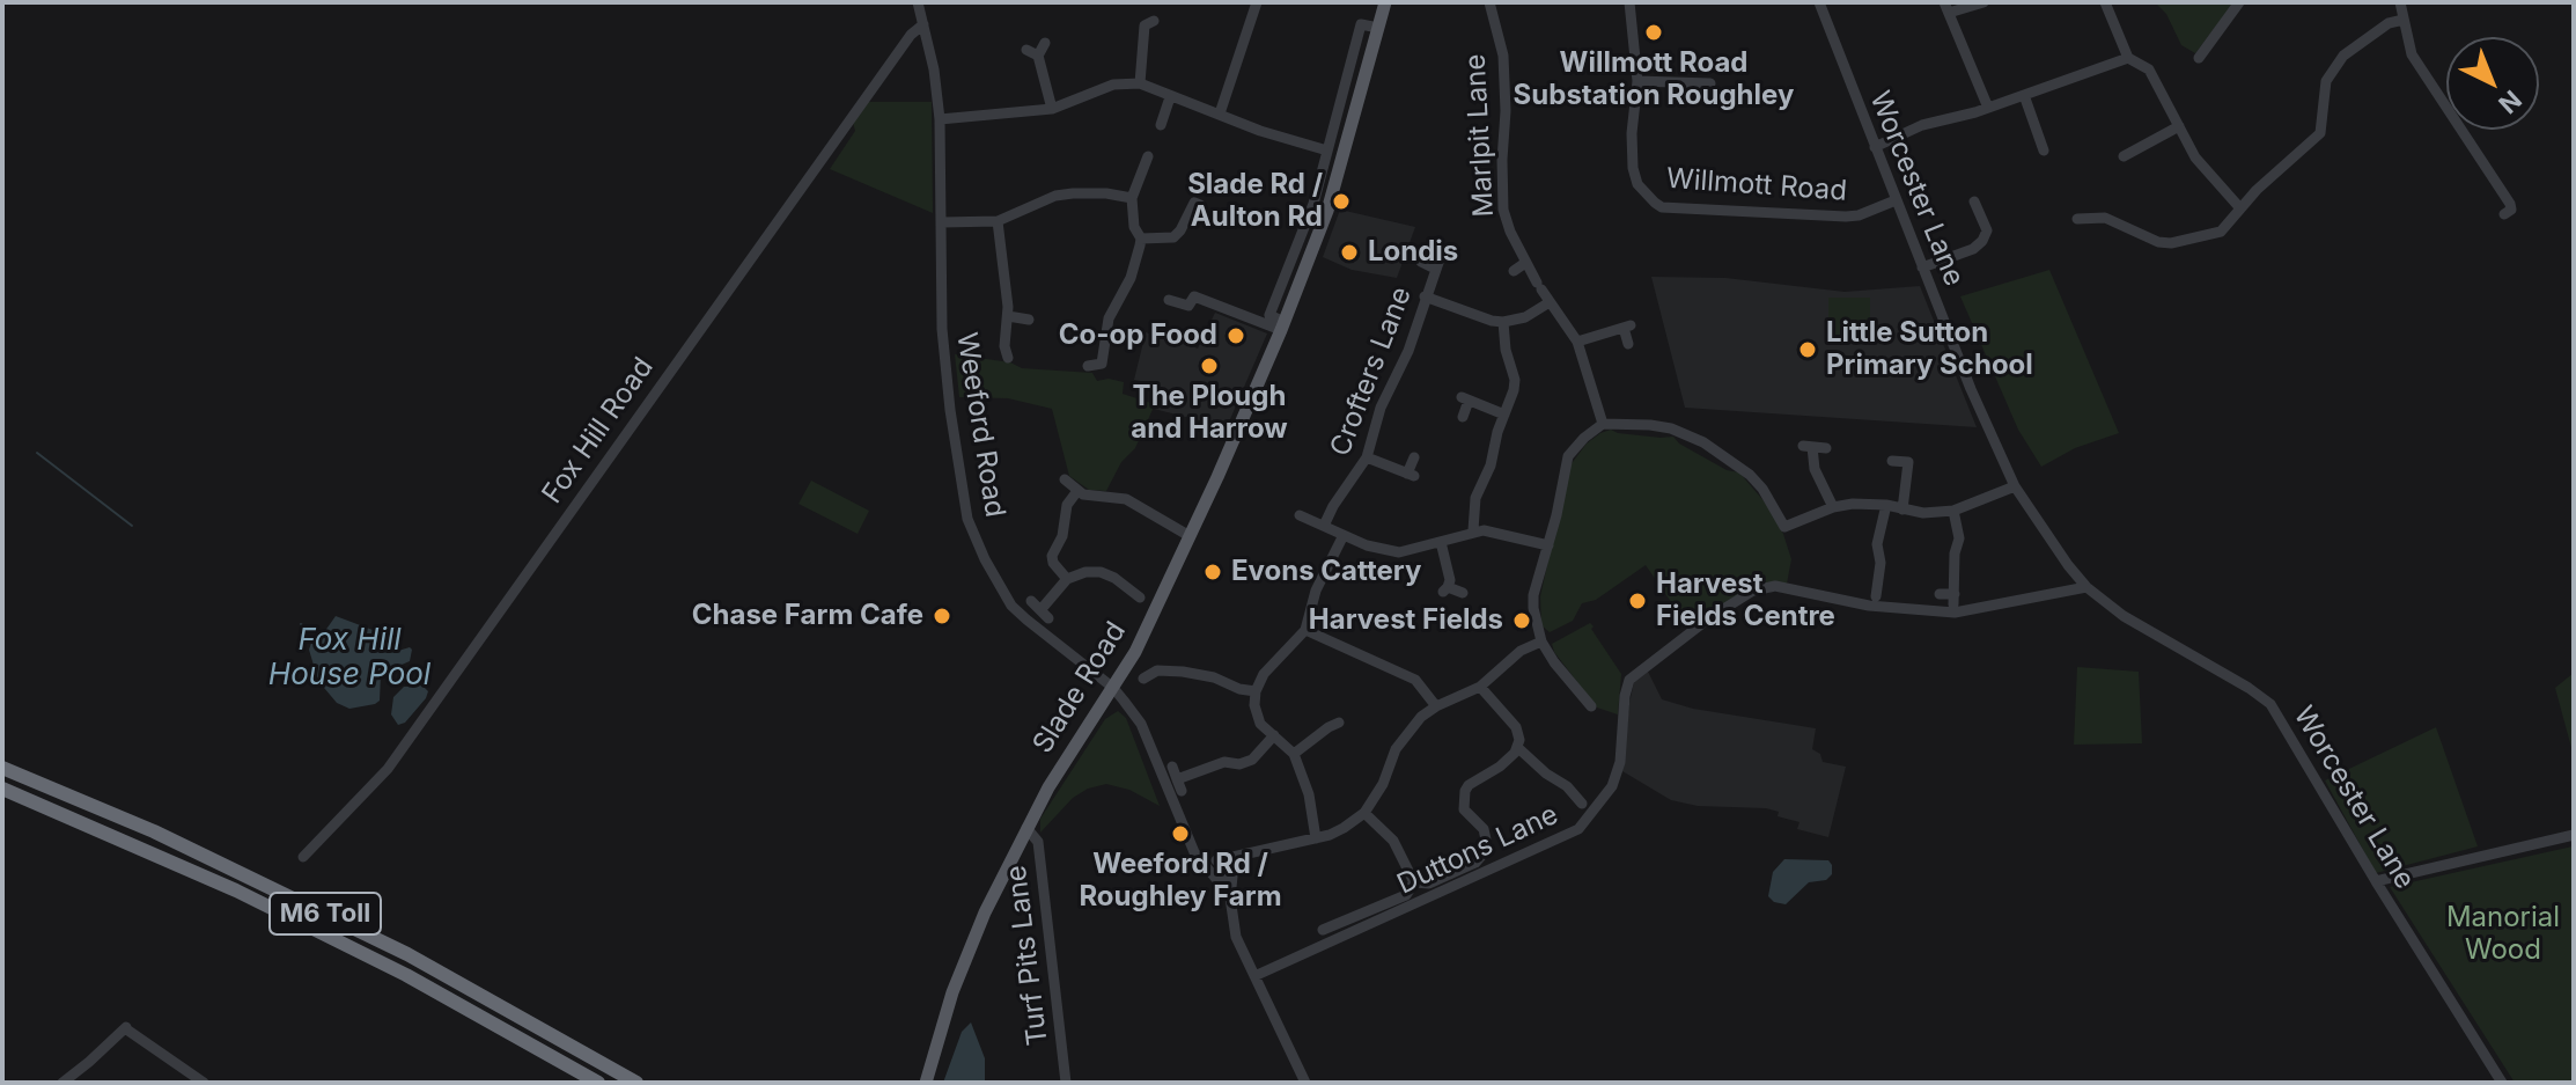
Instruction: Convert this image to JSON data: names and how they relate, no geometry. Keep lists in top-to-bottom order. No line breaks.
{"streets":{"highway":["M6 Toll"],"main road":["Slade Road"],"street":["Marlpit Lane","Willmott Road","Worcester Lane","Crofters Lane","Weeford Road","Fox Hill Road","Duttons Lane","Turf Pits Lane"]},"crossings":[["Willmott Road","Worcester Lane"],["Worcester Lane","Duttons Lane"],["Weeford Road","Fox Hill Road"],["Weeford Road","Slade Road"],["Slade Road","Turf Pits Lane"]],"water":["Fox Hill House Pool"],"parks":["Manorial Wood"],"places":["Willmott Road Substation Roughley","Slade Rd / Aulton Rd","Londis","Co-op Food","Little Sutton Primary School","The Plough and Harrow","Evons Cattery","Harvest Fields Centre","Chase Farm Cafe","Harvest Fields","Weeford Rd / Roughley Farm"],"north":"bottom right"}
